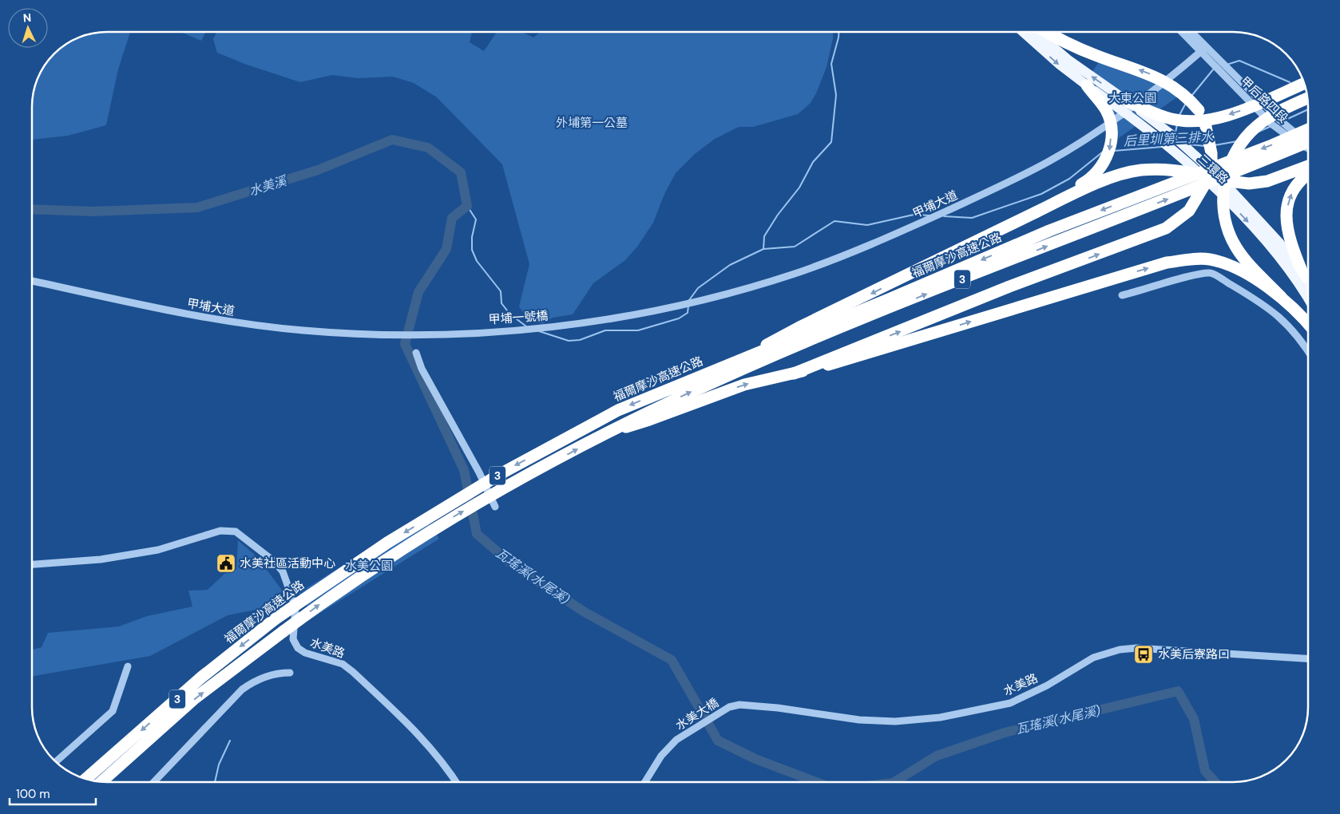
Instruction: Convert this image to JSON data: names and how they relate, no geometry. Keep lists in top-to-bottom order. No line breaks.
{"streets":{"highway":["福爾摩沙高速公路","3"],"main road":["三環路"],"street":["甲后路四段","甲埔大道","甲埔一號橋","水美路","水美大橋"]},"crossings":[["甲埔大道","甲埔一號橋"],["水美路","水美大橋"]],"water":["后里圳第三排水","水美溪","瓦瑤溪(水尾溪)"],"parks":["大東公園","外埔第一公墓","水美公園"],"places":{"public building":["水美社區活動中心"],"bus stop":["水美后寮路口"]},"scale_bar":"100 m","north":"top"}
